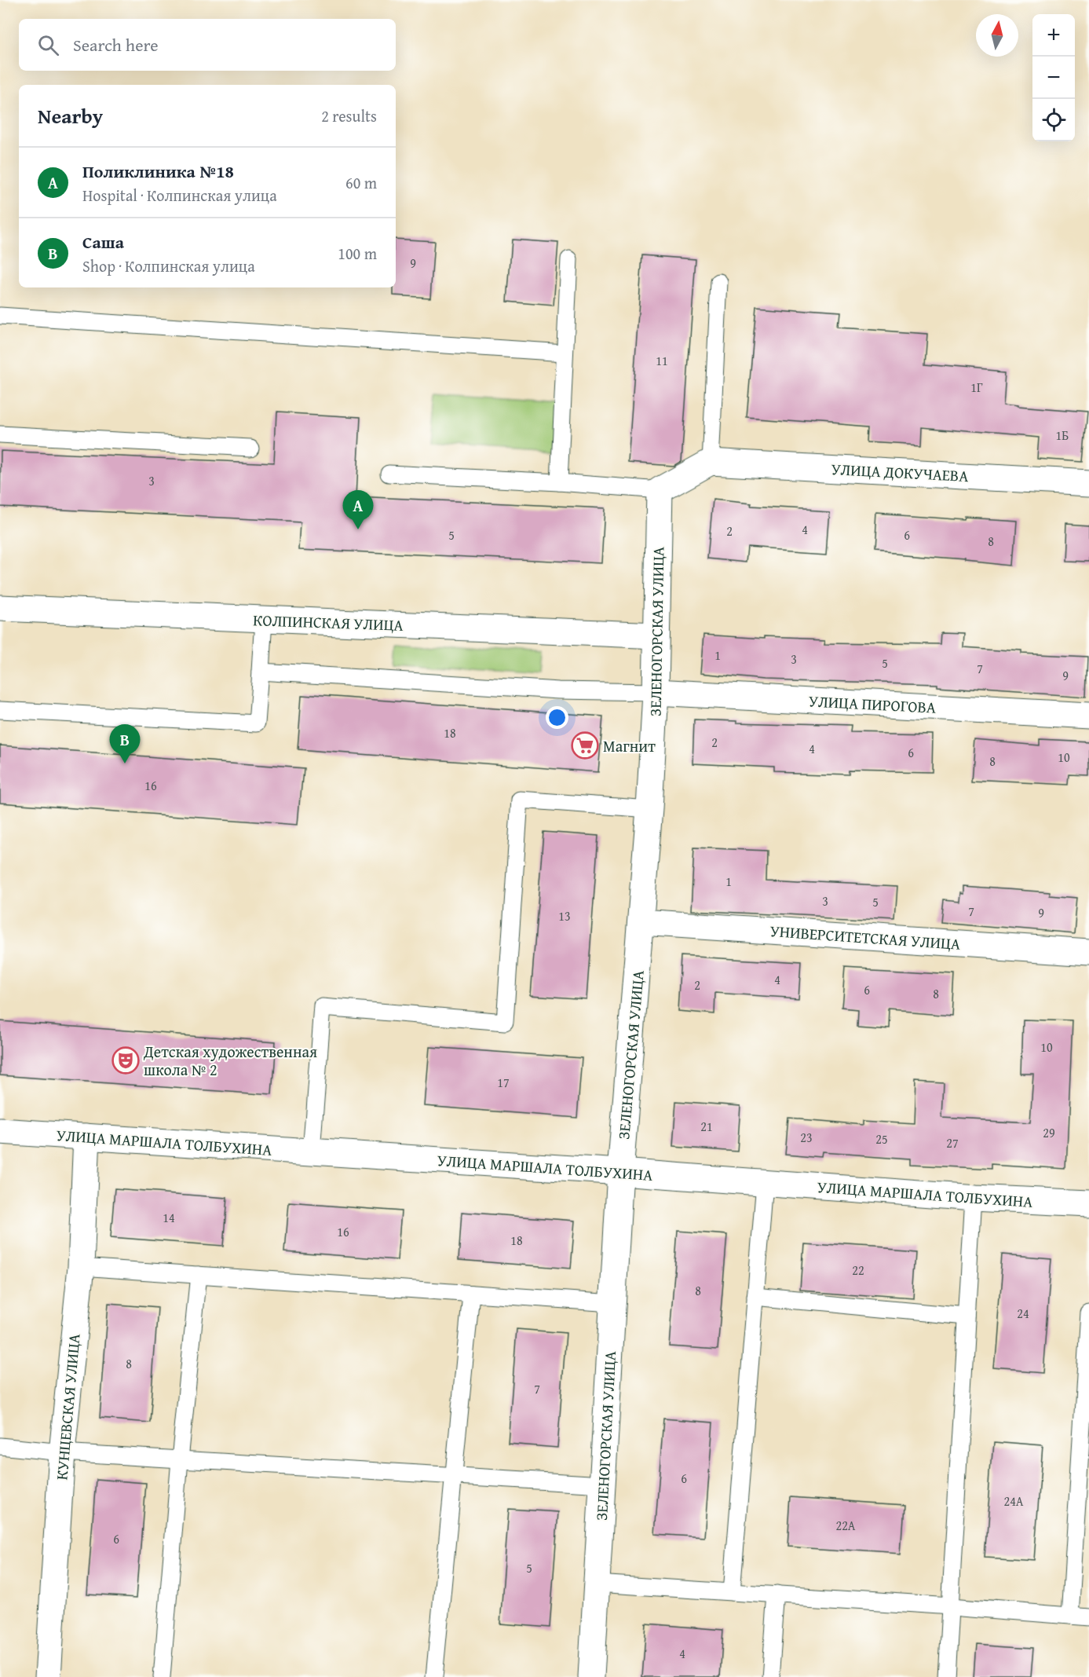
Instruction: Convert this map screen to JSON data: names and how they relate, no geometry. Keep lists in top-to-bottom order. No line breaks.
{"streets":{"street":["УЛИЦА ДОКУЧАЕВА","КОЛПИНСКАЯ УЛИЦА","ЗЕЛЕНОГОРСКАЯ УЛИЦА","УЛИЦА ПИРОГОВА","УНИВЕРСИТЕТСКАЯ УЛИЦА","УЛИЦА МАРШАЛА ТОЛБУХИНА","КУНЦЕВСКАЯ УЛИЦА"]},"crossings":[["КОЛПИНСКАЯ УЛИЦА","ЗЕЛЕНОГОРСКАЯ УЛИЦА"],["ЗЕЛЕНОГОРСКАЯ УЛИЦА","УЛИЦА ПИРОГОВА"],["ЗЕЛЕНОГОРСКАЯ УЛИЦА","УНИВЕРСИТЕТСКАЯ УЛИЦА"],["ЗЕЛЕНОГОРСКАЯ УЛИЦА","УЛИЦА МАРШАЛА ТОЛБУХИНА"],["УЛИЦА МАРШАЛА ТОЛБУХИНА","КУНЦЕВСКАЯ УЛИЦА"]],"places":{"supermarket":["Магнит"],"theatre":["Детская художественная школа № 2"]},"house_numbers":["9","11","1Г","1Б","3","4","2","5","6","8","1","3","5","7","9","18","2","4","6","10","8","16","1","3","5","7","9","13","4","2","6","8","10","17","21","29","23","25","27","14","16","18","22","8","24","8","7","6","24А","22А","6","5","4"],"north":"top","page":{"map_buttons":["+","−"],"search":"Search here","heading":["Nearby","2 results"],"list":[{"mark":"A","name":"Поликлиника №18","note":"Hospital · Колпинская улица","value":"60 m"},{"mark":"B","name":"Саша","note":"Shop · Колпинская улица","value":"100 m"}],"pins":["A","B"]}}
